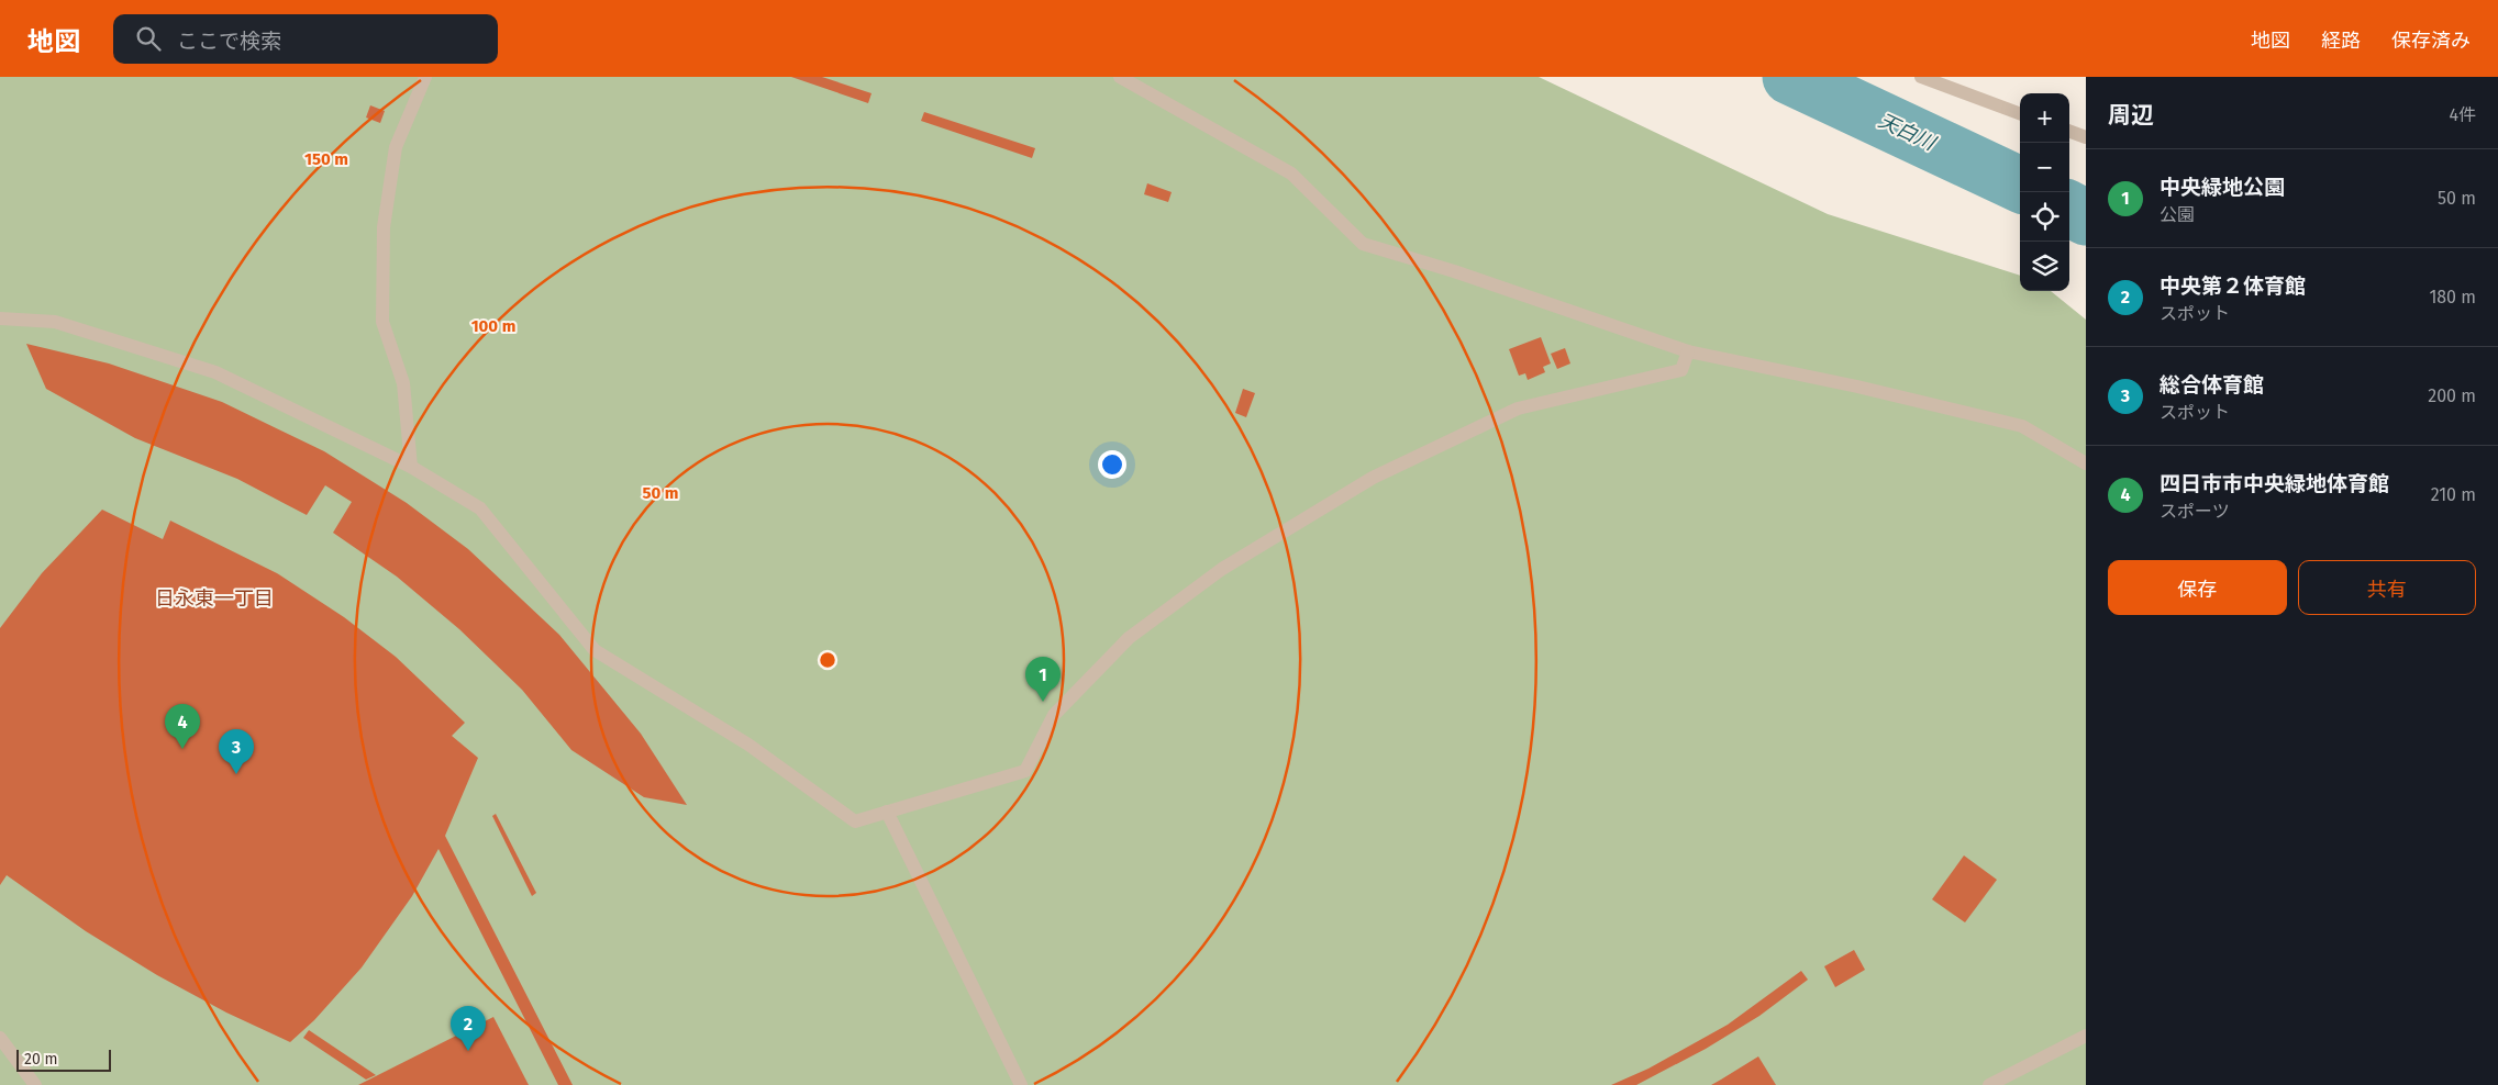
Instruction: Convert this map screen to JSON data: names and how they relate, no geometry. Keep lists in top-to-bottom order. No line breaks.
{"districts":["日永東一丁目"],"water":["天白川"],"scale_bar":"20 m","page":{"header":"地図","search":"ここで検索","nav":["地図","経路","保存済み"],"heading":["周辺","4件"],"map_buttons":["+","−"],"list":[{"mark":"1","name":"中央緑地公園","note":"公園","value":"50 m"},{"mark":"2","name":"中央第２体育館","note":"スポット","value":"180 m"},{"mark":"3","name":"総合体育館","note":"スポット","value":"200 m"},{"mark":"4","name":"四日市市中央緑地体育館","note":"スポーツ","value":"210 m"}],"buttons":["保存","共有"],"pins":["1","4","3","2"],"scale":"20 m"},"rings":["150 m","100 m","50 m"]}
